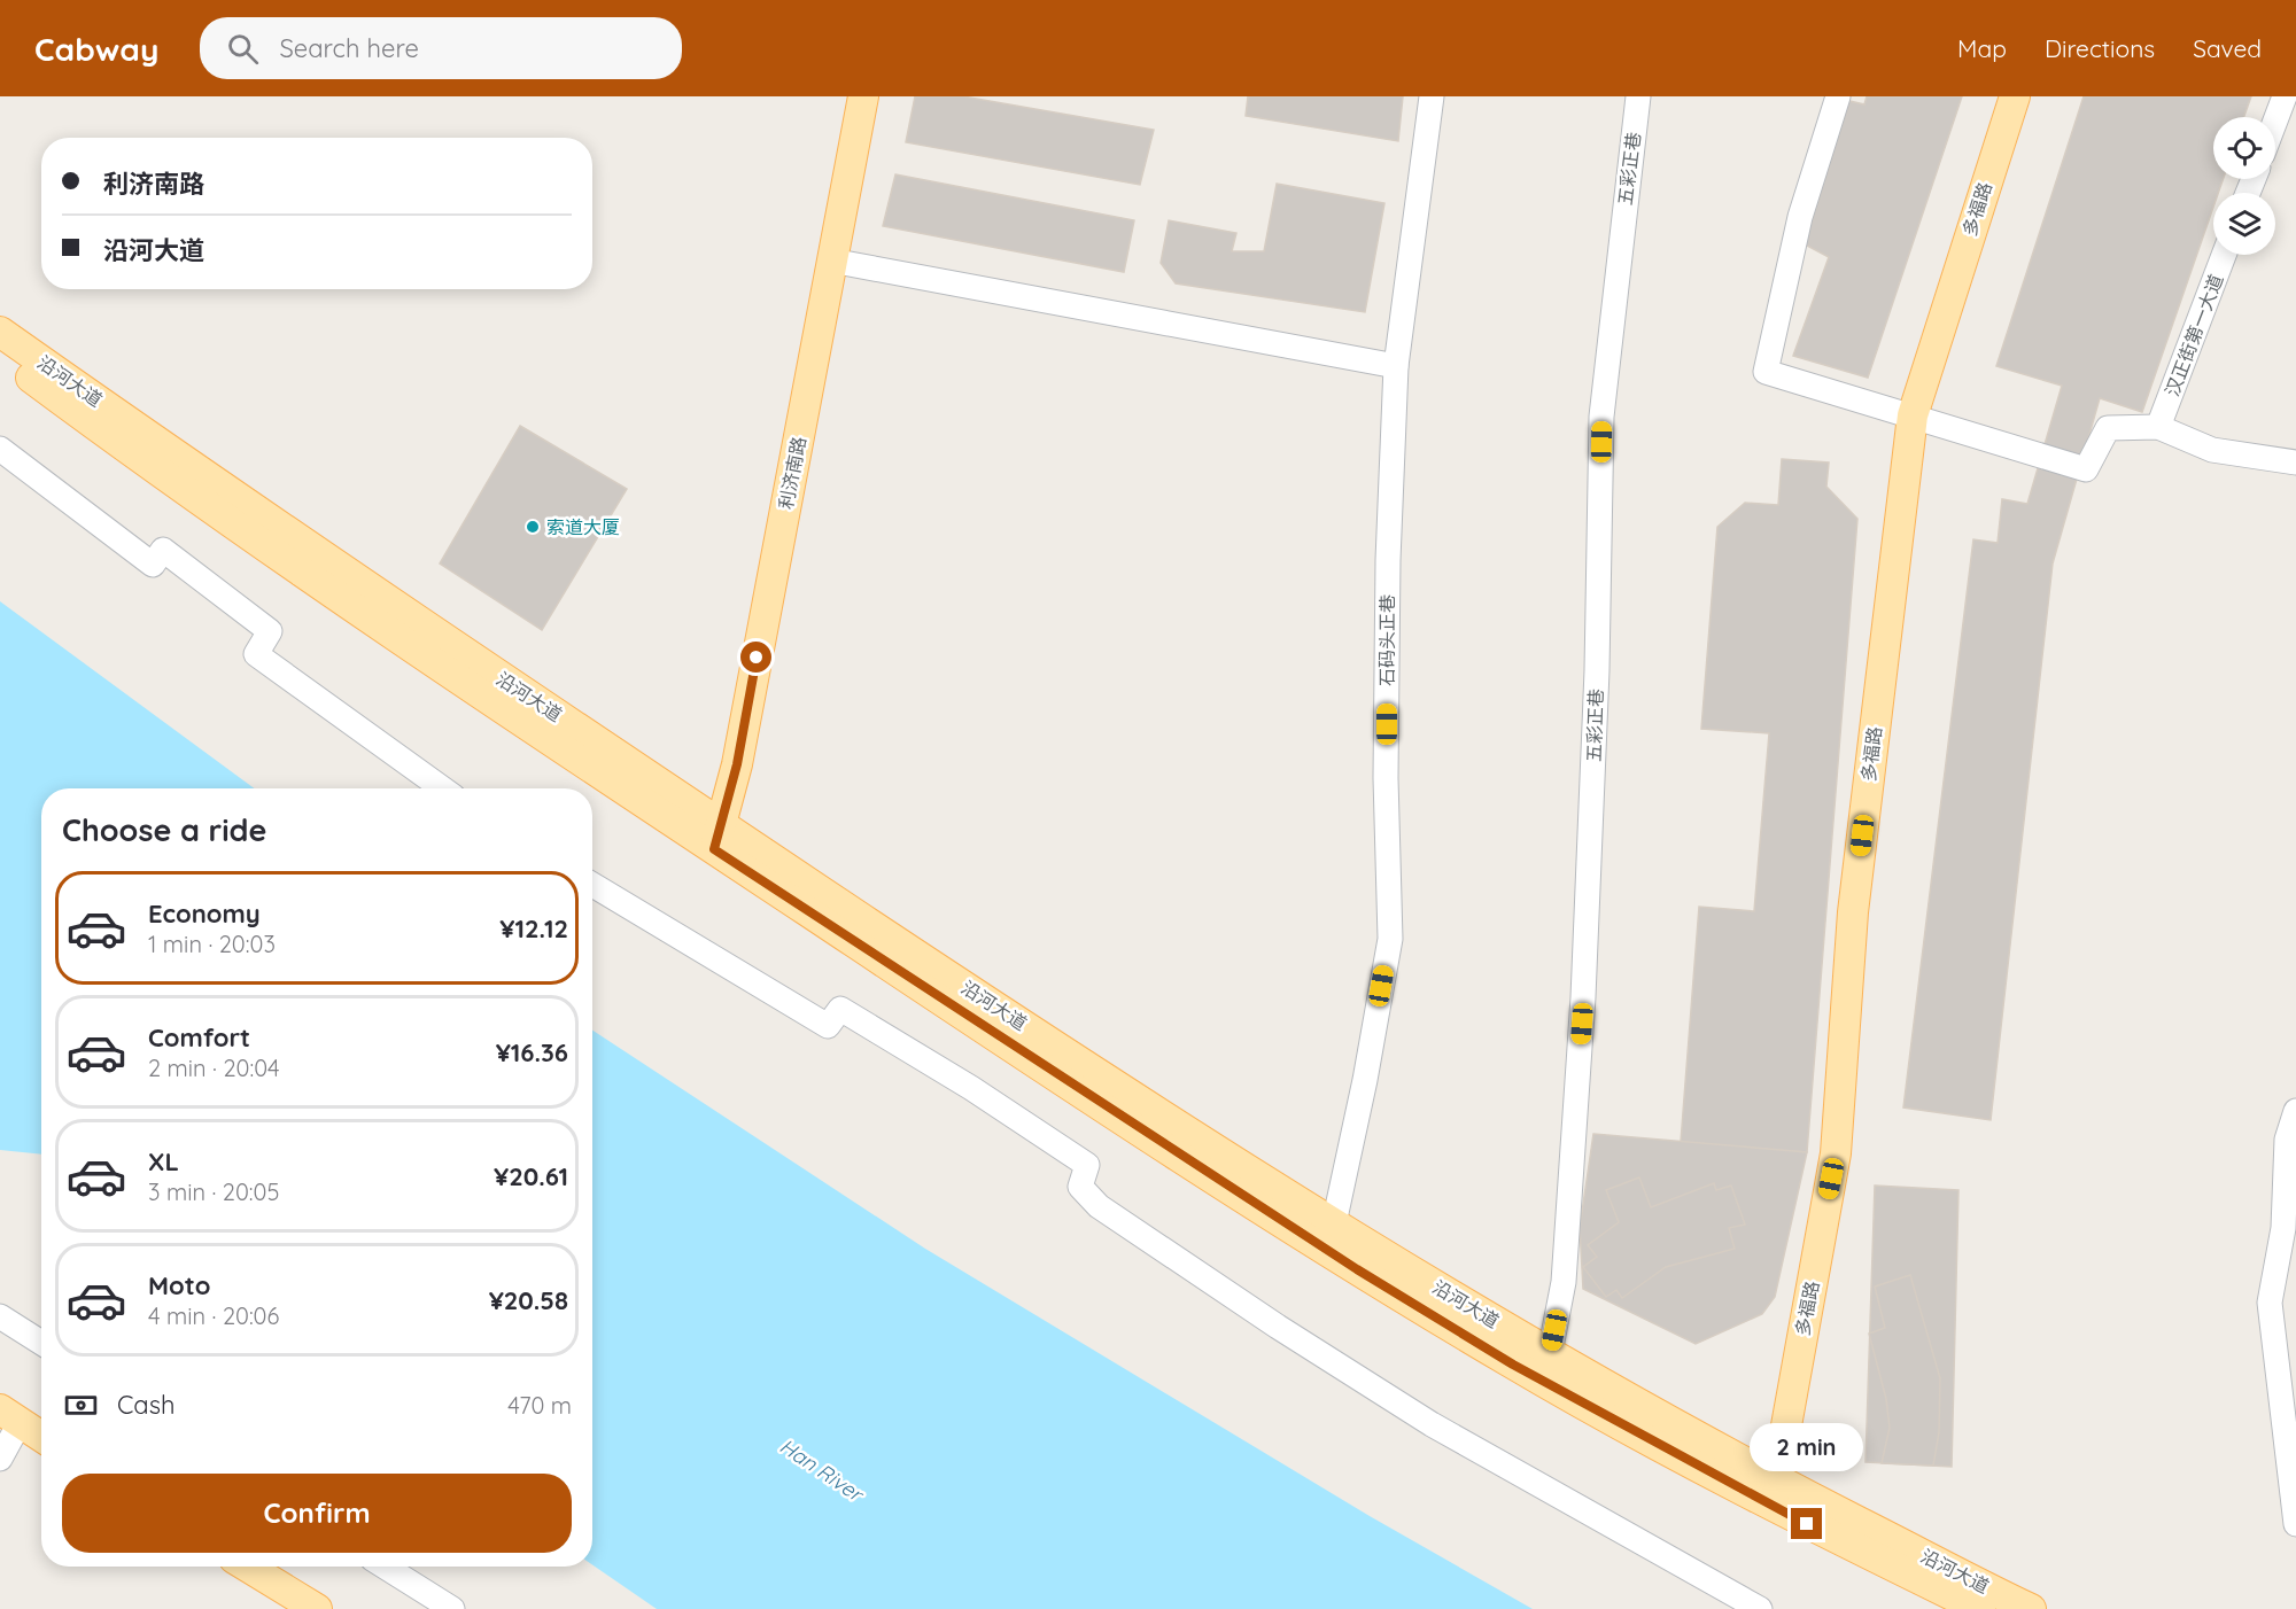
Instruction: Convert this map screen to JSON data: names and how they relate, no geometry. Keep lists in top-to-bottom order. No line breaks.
{"streets":{"main road":["多福路","沿河大道","利济南路"],"street":["五彩正巷","汉正街第一大道","石码头正巷"]},"crossings":[["五彩正巷","沿河大道"],["多福路","沿河大道"],["沿河大道","利济南路"],["沿河大道","石码头正巷"]],"water":["Han River"],"places":["索道大厦"],"page":{"header":"Cabway","search":"Search here","nav":["Map","Directions","Saved"],"banner":["利济南路","沿河大道"],"heading":"Choose a ride","list":[{"name":"Economy","note":"1 min · 20:03","value":"¥12.12"},{"name":"Comfort","note":"2 min · 20:04","value":"¥16.36"},{"name":"XL","note":"3 min · 20:05","value":"¥20.61"},{"name":"Moto","note":"4 min · 20:06","value":"¥20.58"}],"pay":["Cash","470 m"],"bubble":"2 min","buttons":"Confirm"}}
